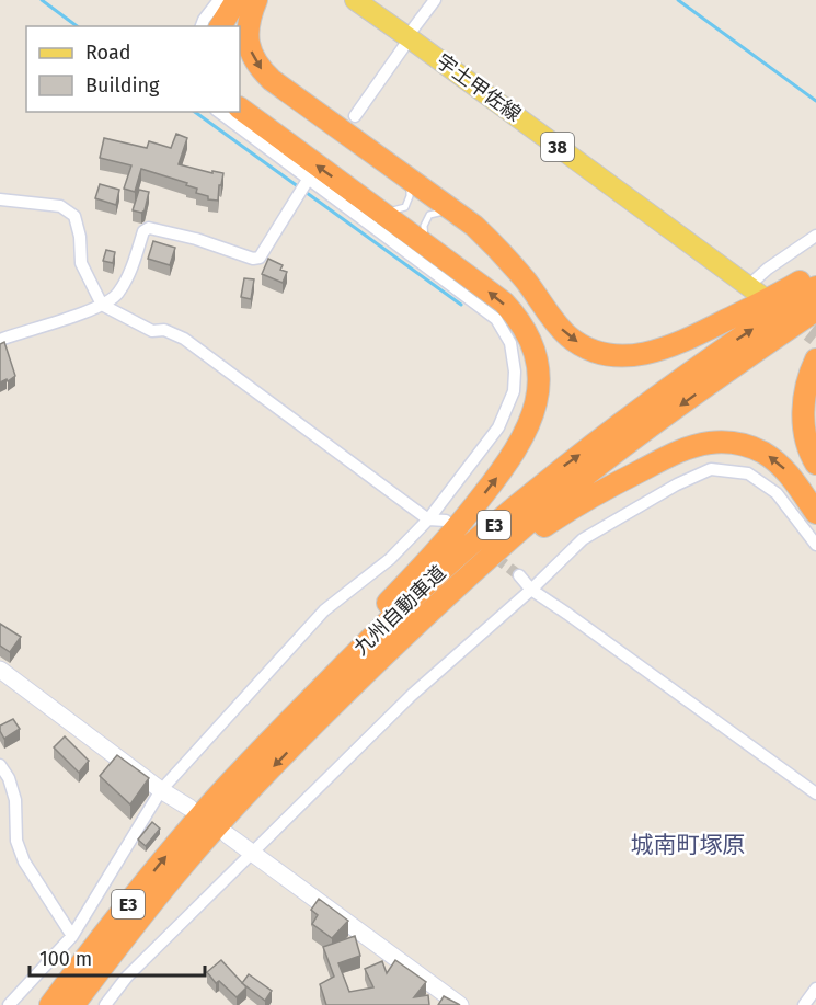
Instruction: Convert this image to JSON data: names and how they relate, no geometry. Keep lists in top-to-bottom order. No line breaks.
{"streets":{"highway":["E3","九州自動車道"],"main road":["宇土甲佐線","38"]},"districts":["城南町塚原"],"legend":["Road","Building"],"scale_bar":"100 m"}
